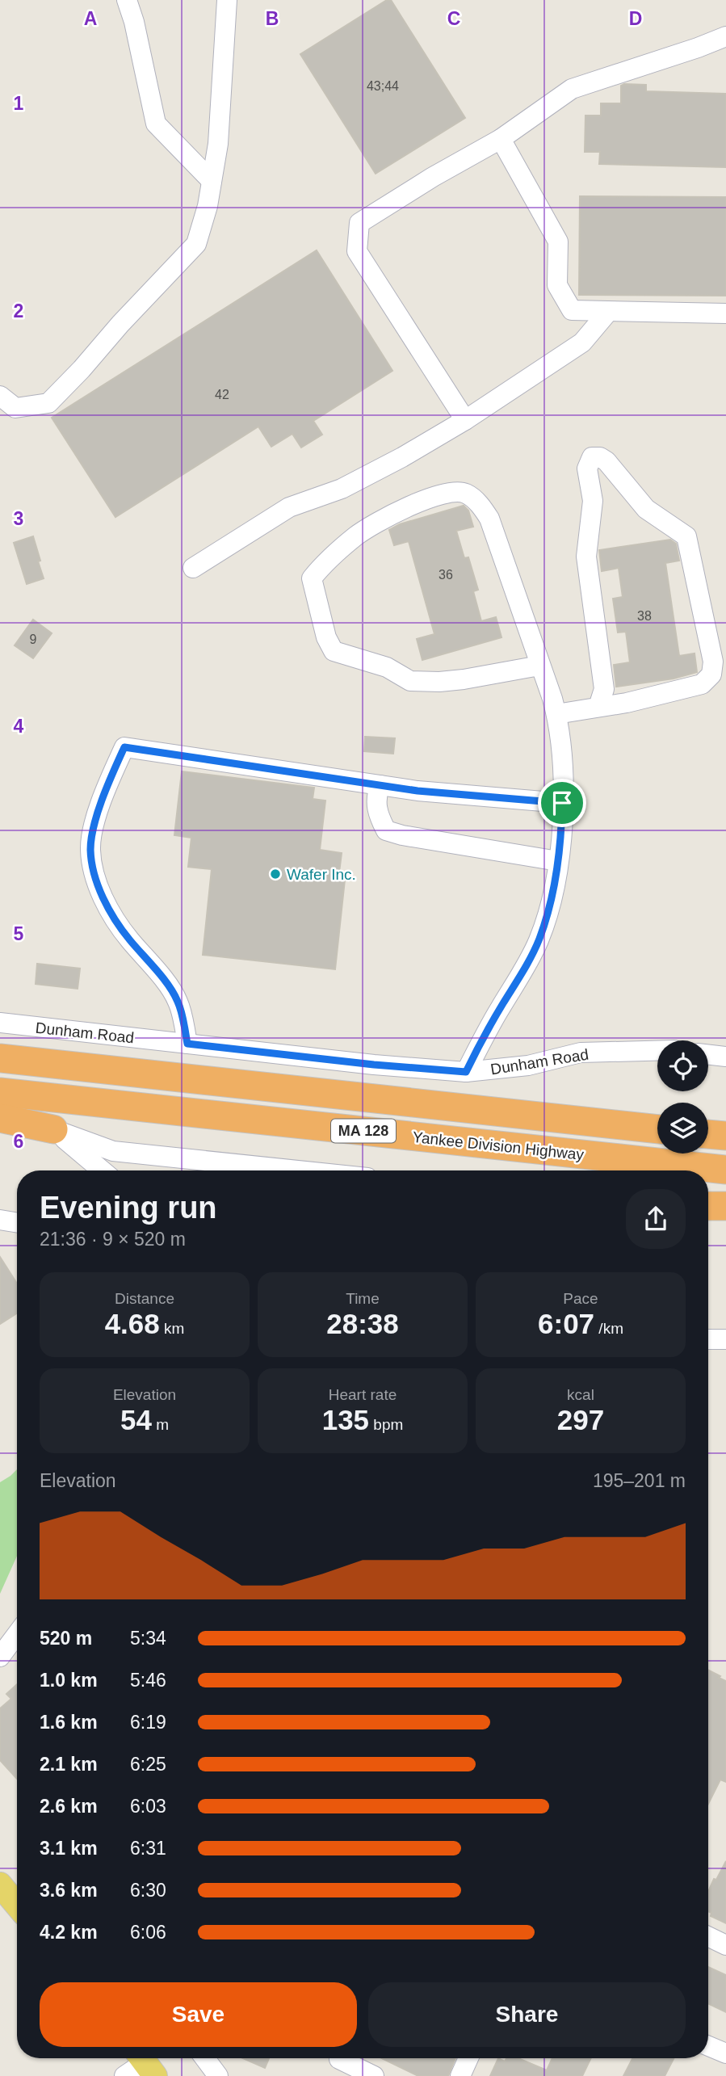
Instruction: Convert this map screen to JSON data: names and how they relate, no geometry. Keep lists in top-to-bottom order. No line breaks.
{"streets":{"highway":["MA 128","Yankee Division Highway"],"street":["Dunham Road"]},"places":["Wafer Inc."],"house_numbers":["43;44","42","36","38","9"],"page":{"heading":["Evening run","21:36 · 9 × 520 m"],"stats":[["Distance","4.68 km"],["Time","28:38"],["Pace","6:07 /km"],["Elevation","54 m"],["Heart rate","135 bpm"],["kcal","297"]],"chart":["Elevation","195–201 m"],"list":[{"name":"520 m","note":"5:34"},{"name":"1.0 km","note":"5:46"},{"name":"1.6 km","note":"6:19"},{"name":"2.1 km","note":"6:25"},{"name":"2.6 km","note":"6:03"},{"name":"3.1 km","note":"6:31"},{"name":"3.6 km","note":"6:30"},{"name":"4.2 km","note":"6:06"}],"buttons":["Save","Share"]},"grid":{"columns":["A","B","C","D"],"rows":["1","2","3","4","5","6"]}}
